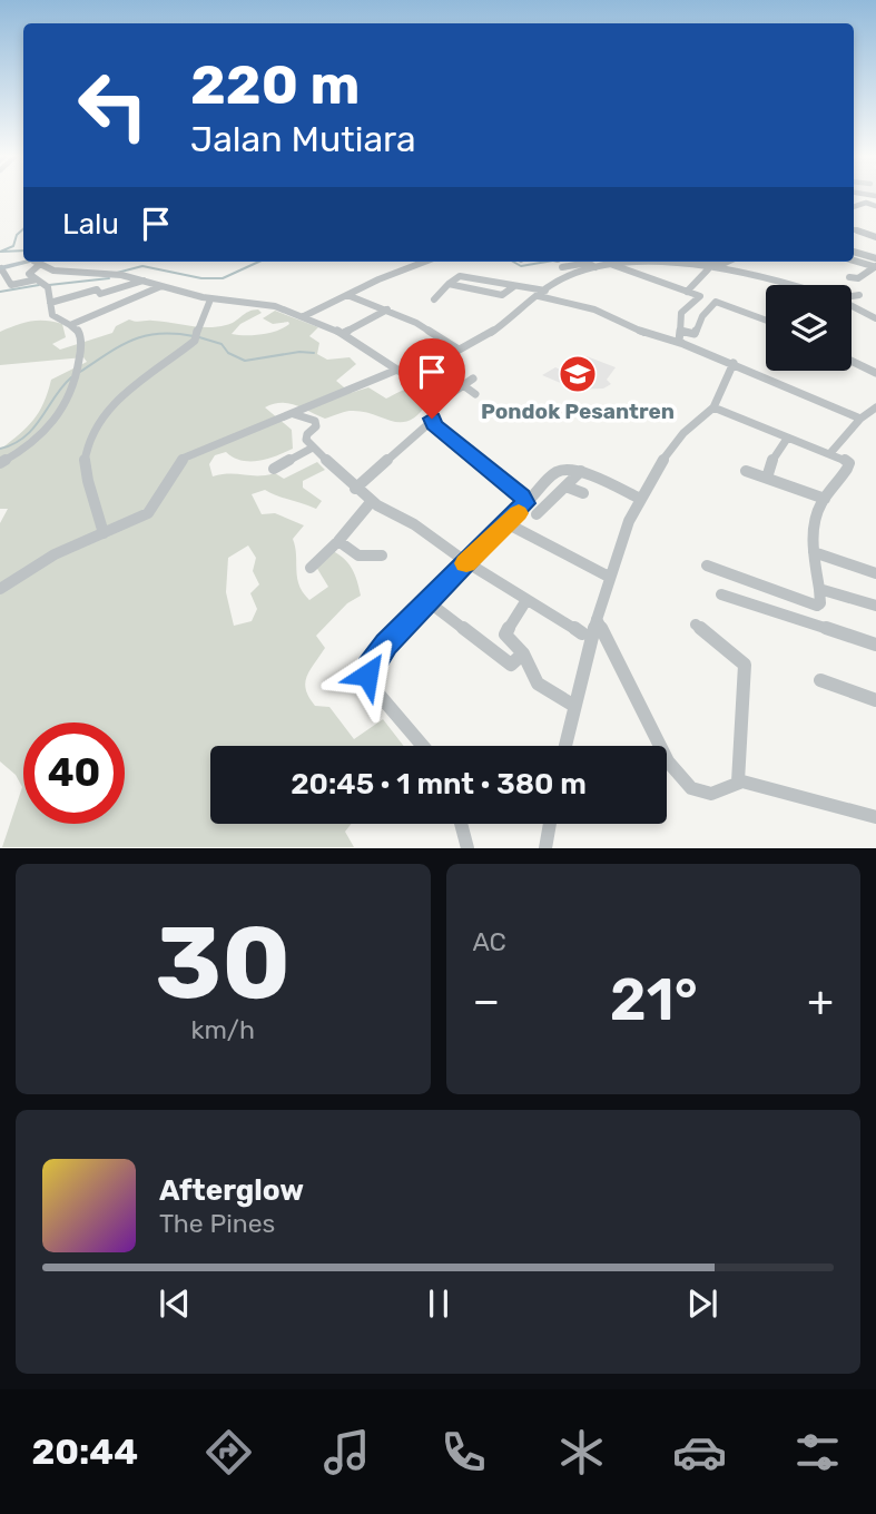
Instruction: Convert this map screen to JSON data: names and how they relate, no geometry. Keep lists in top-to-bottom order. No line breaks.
{"places":{"school or university":["Pondok Pesantren"]},"page":{"turn":["220 m","Jalan Mutiara"],"then":"Lalu","limit":"40","trip":"20:45 · 1 mnt · 380 m","tile":[["30","km/h"],"AC"],"heat":["−","21°","+"],"song":["Afterglow","The Pines"],"tabs":"20:44"}}
